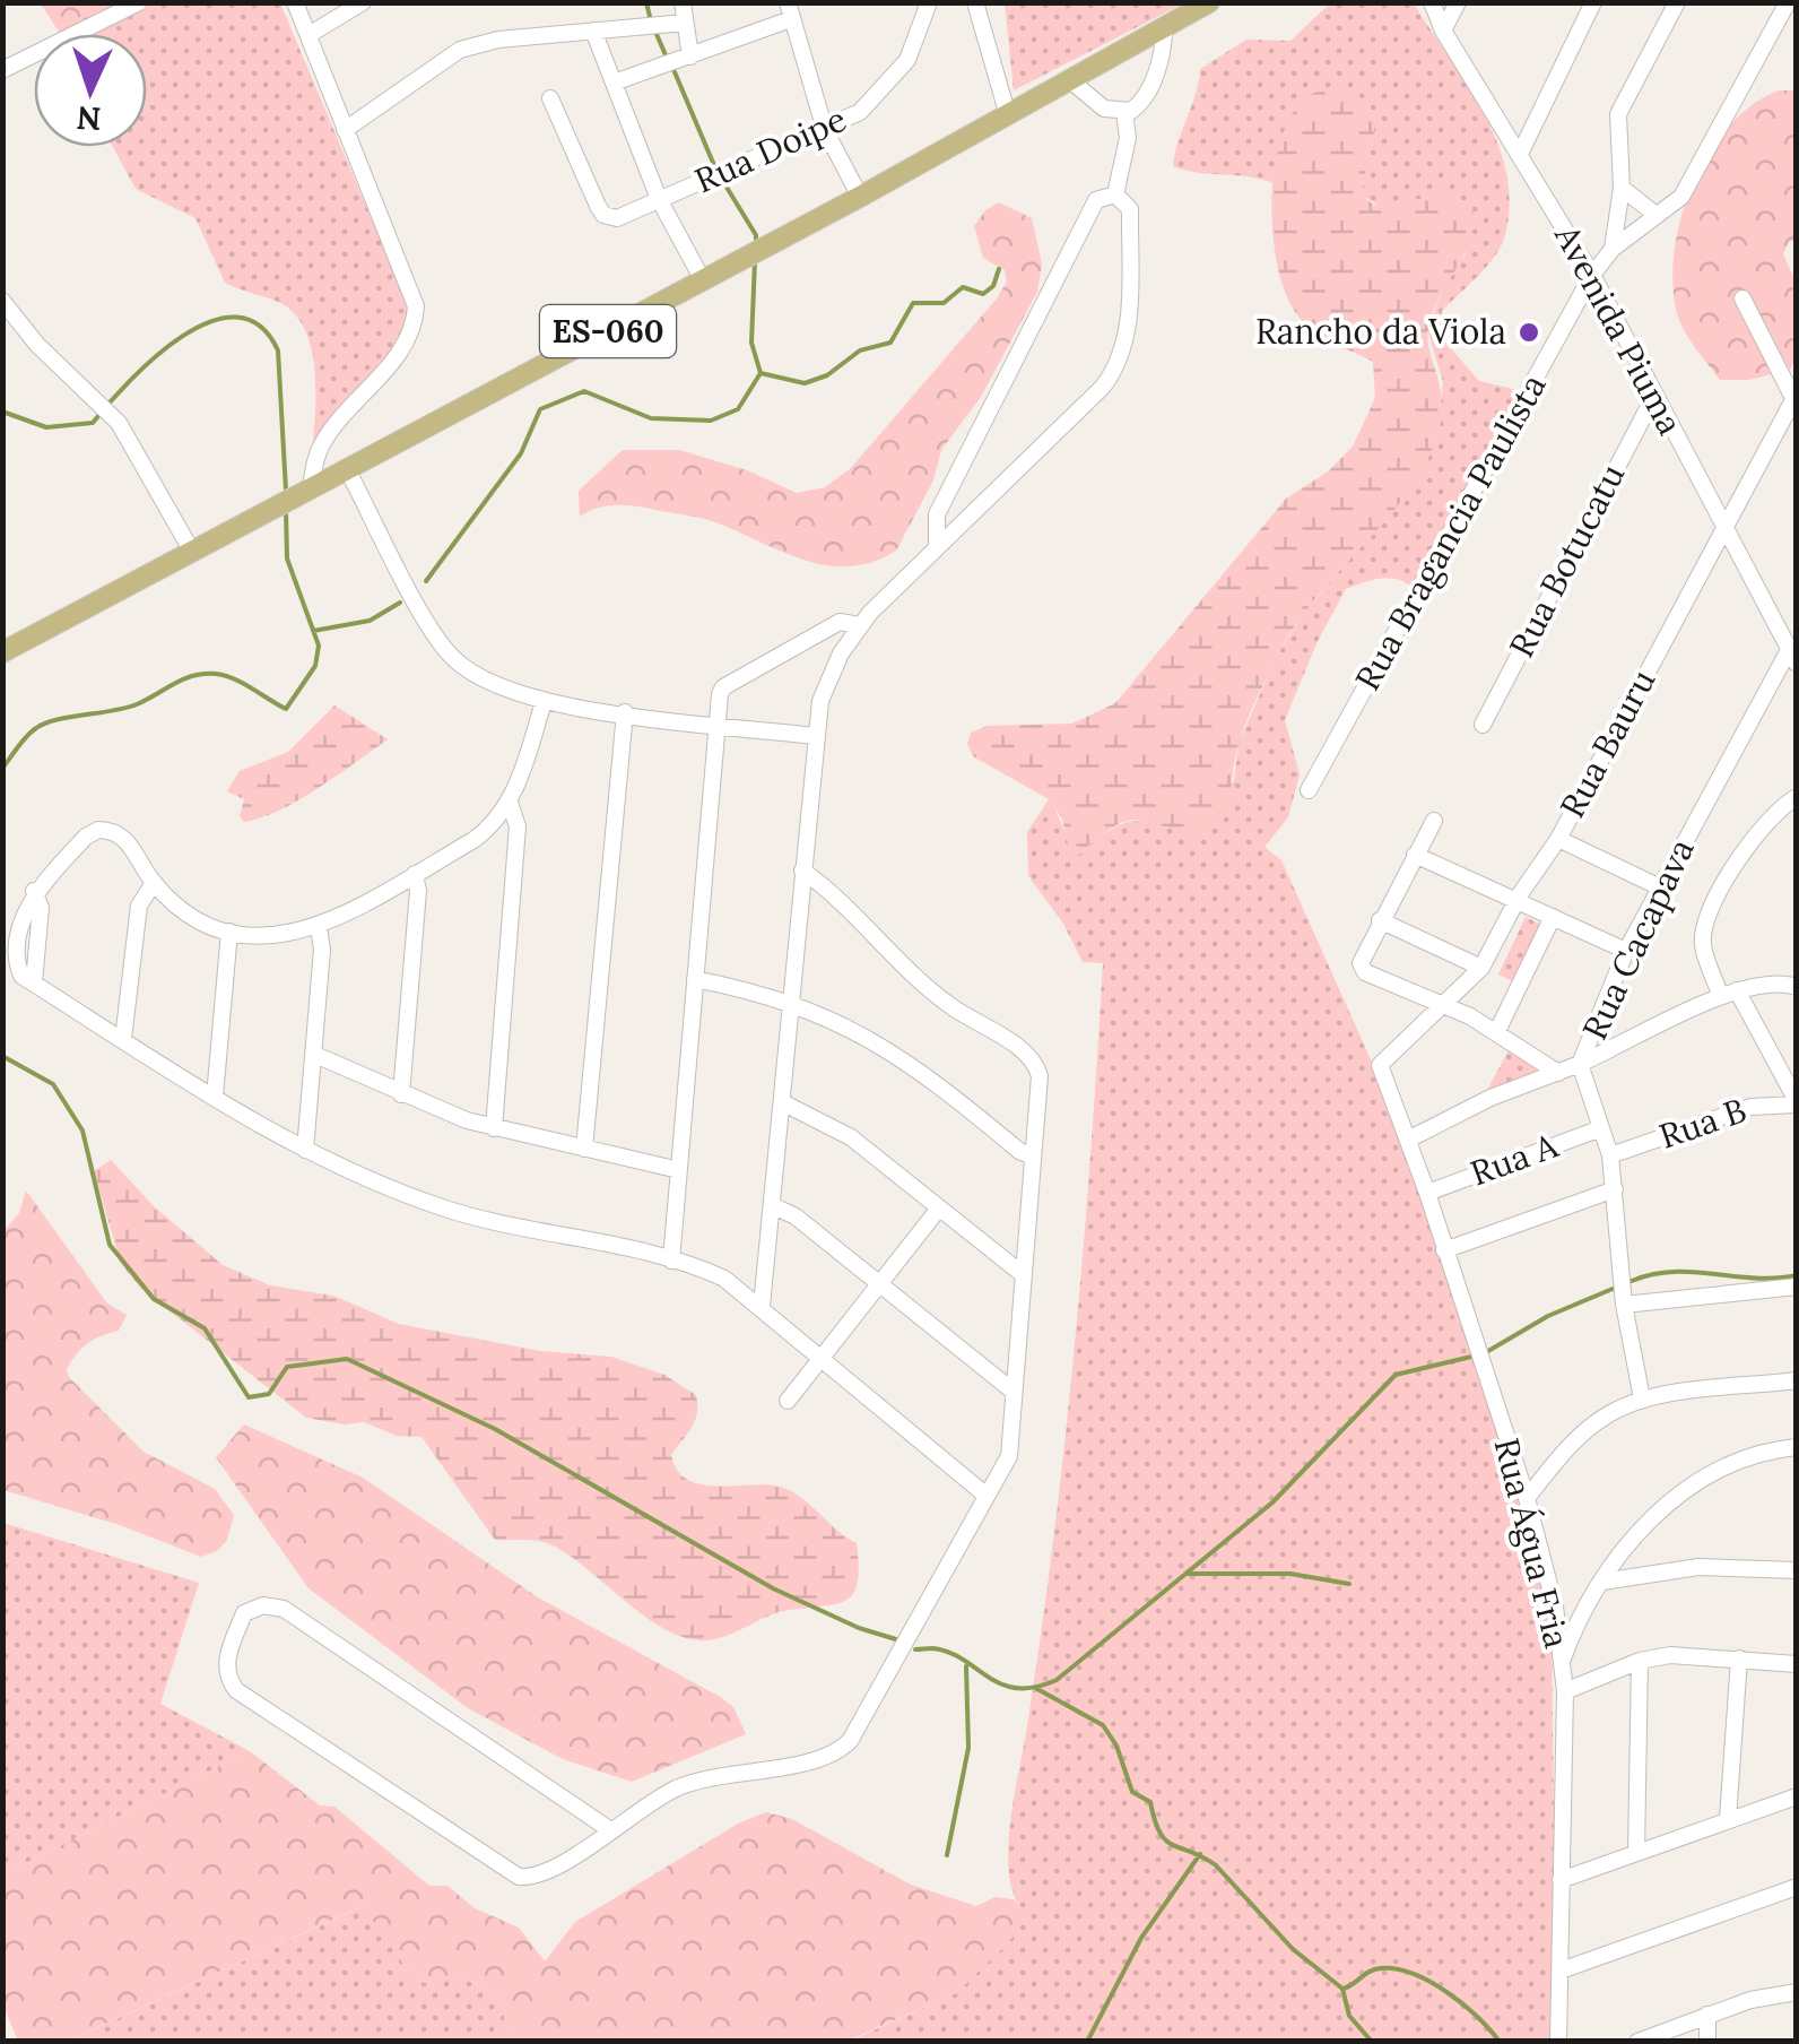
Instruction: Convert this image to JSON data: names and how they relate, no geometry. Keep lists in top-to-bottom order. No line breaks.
{"streets":{"main road":["ES-060"],"street":["Rua Doipe","Avenida Piuma","Rua Bragancia Paulista","Rua Botucatu","Rua Bauru","Rua Cacapava","Rua B","Rua A","Rua Água Fria"]},"crossings":[["Avenida Piuma","Rua Bragancia Paulista"],["Avenida Piuma","Rua Botucatu"],["Avenida Piuma","Rua Bauru"],["Avenida Piuma","Rua Cacapava"],["Rua Bauru","Rua Água Fria"],["Rua Cacapava","Rua Água Fria"],["Rua A","Rua Água Fria"]],"places":["Rancho da Viola"],"north":"bottom"}
